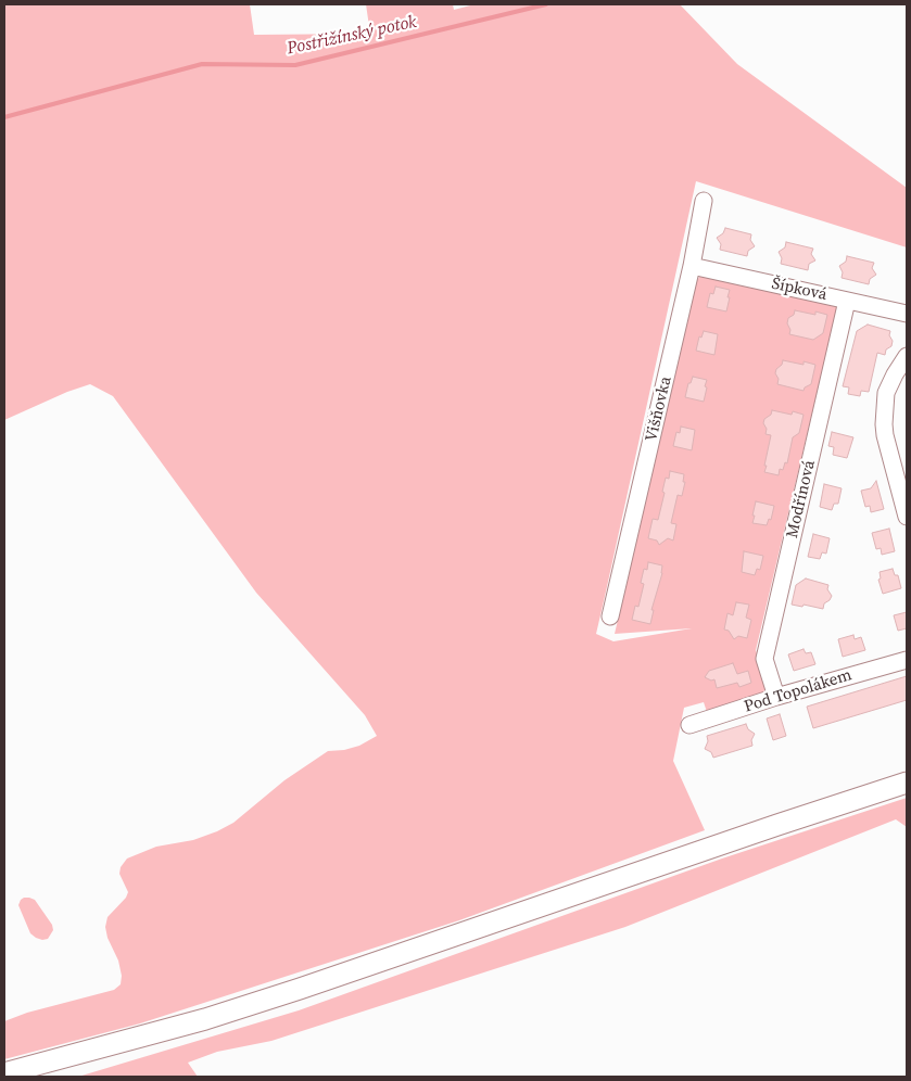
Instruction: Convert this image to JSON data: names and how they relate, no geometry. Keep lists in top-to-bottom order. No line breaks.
{"streets":{"street":["Šípková","Višňovka","Modřínová","Pod Topolákem"]},"crossings":[["Šípková","Višňovka"],["Šípková","Modřínová"],["Modřínová","Pod Topolákem"]],"water":["Postřižínský potok"]}
